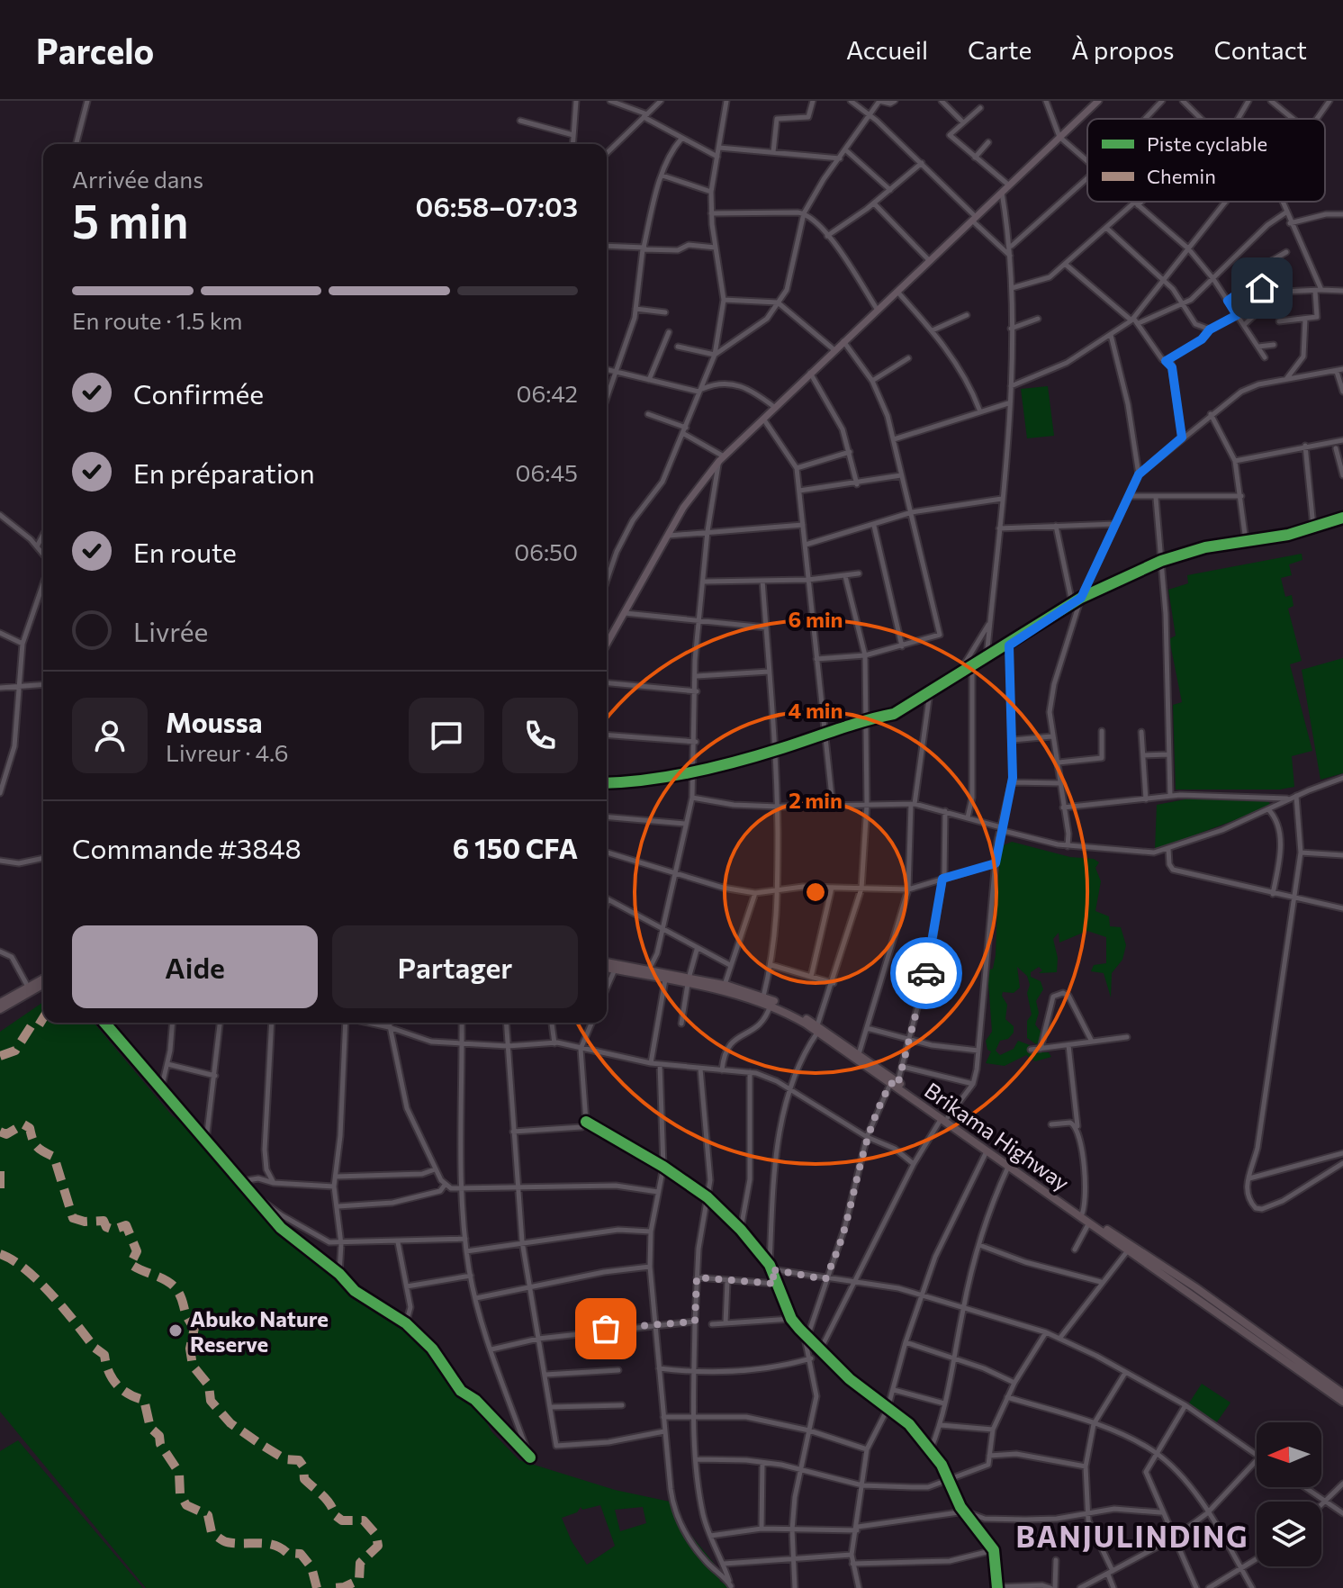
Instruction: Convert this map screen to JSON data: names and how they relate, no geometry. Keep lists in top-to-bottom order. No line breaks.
{"streets":{"highway":["Brikama Highway"]},"districts":["BANJULINDING"],"places":["Abuko Nature Reserve"],"legend":["Piste cyclable","Chemin"],"north":"left","page":{"header":"Parcelo","nav":["Accueil","Carte","À propos","Contact"],"heading":["5 min","Arrivée dans","06:58–07:03"],"panel":["Moussa","Livreur · 4.6","Commande #3848","6 150 CFA"],"bar":"En route · 1.5 km","list":[["Confirmée","06:42"],["En préparation","06:45"],["En route","06:50"],"Livrée"],"buttons":["Aide","Partager"]},"rings":["6 min","4 min","2 min"]}
